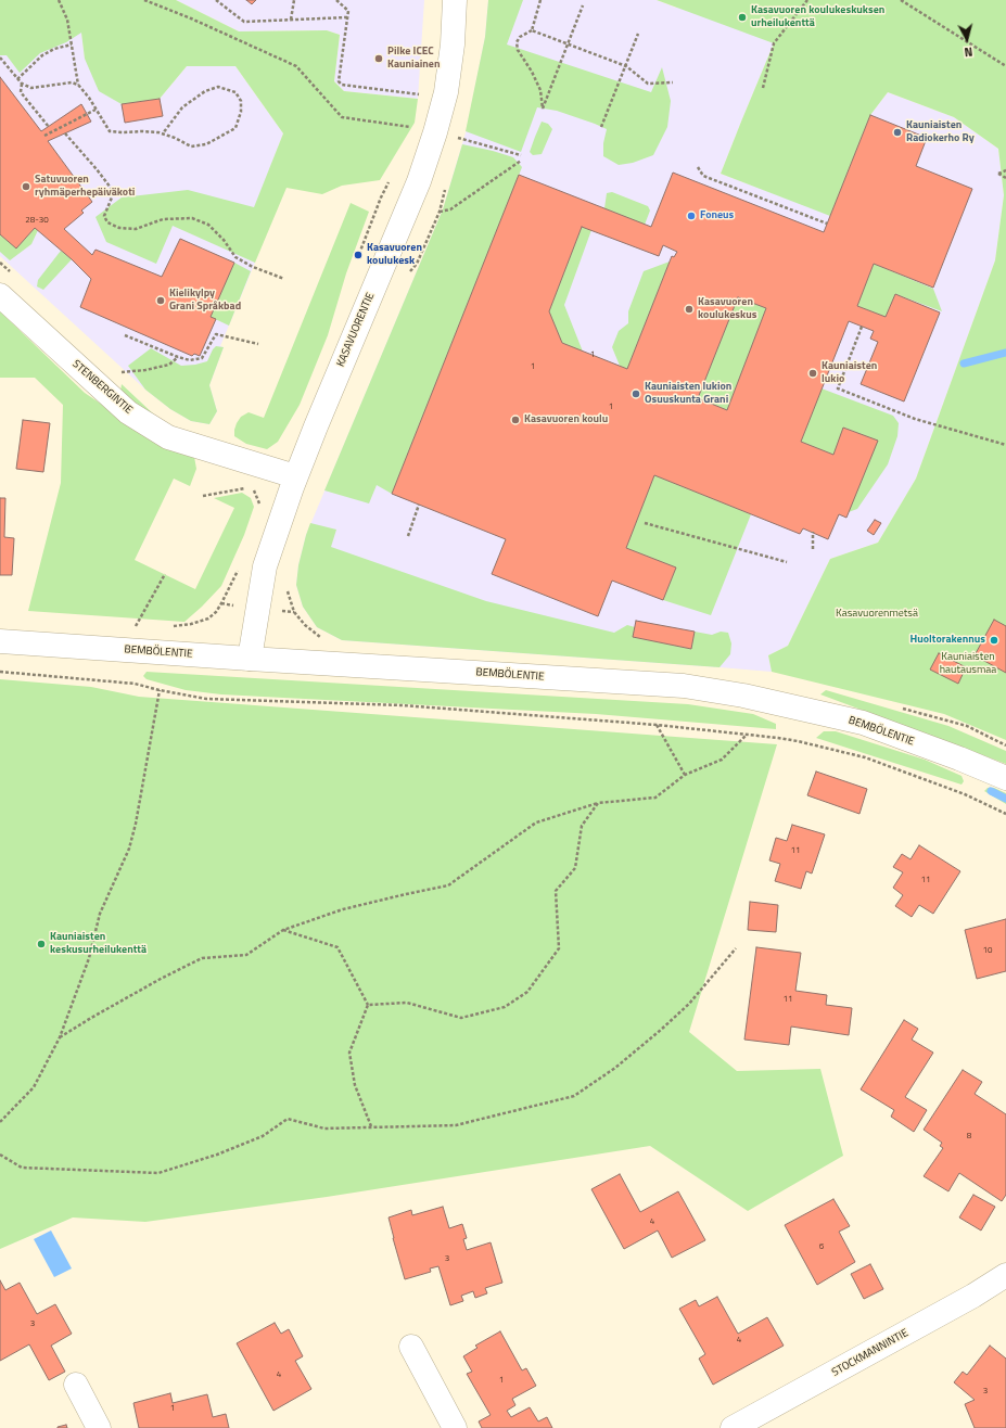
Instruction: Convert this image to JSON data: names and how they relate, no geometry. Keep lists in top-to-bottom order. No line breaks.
{"streets":{"street":["KASAVUORENTIE","STENBERGINTIE","BEMBÖLENTIE","STOCKMANNINTIE"]},"crossings":[["KASAVUORENTIE","STENBERGINTIE"],["KASAVUORENTIE","BEMBÖLENTIE"]],"parks":["Kasavuorenmetsä","Kauniaisten hautausmaa"],"places":["Kasavuoren koulukeskuksen urheilukenttä","Pilke ICEC Kauniainen","Kauniaisten Radiokerho Ry","Satuvuoren ryhmäperhepäiväkoti","Foneus","Kasavuoren koulukesk","Kielikylpy Grani Språkbad","Kasavuoren koulukeskus","Kauniaisten lukio","Kauniaisten lukion Osuuskunta Grani","Kasavuoren koulu","Huoltorakennus","Kauniaisten keskusurheilukenttä"],"house_numbers":["28-30","1","1","1","11","11","10","11","8","4","6","3","3","4","4","1","3","1"],"north":"bottom"}
